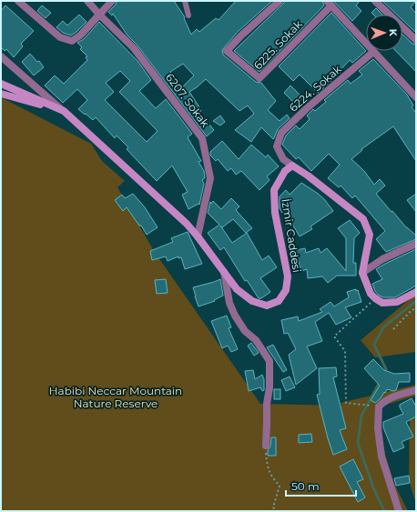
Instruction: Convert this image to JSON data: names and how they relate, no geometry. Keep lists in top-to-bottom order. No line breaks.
{"streets":{"street":["6225. Sokak","6224. Sokak","6207. Sokak","İzmir Caddesi"]},"crossings":[["6224. Sokak","İzmir Caddesi"],["6207. Sokak","İzmir Caddesi"]],"parks":["Habibi Neccar Mountain Nature Reserve"],"scale_bar":"50 m","north":"right"}
